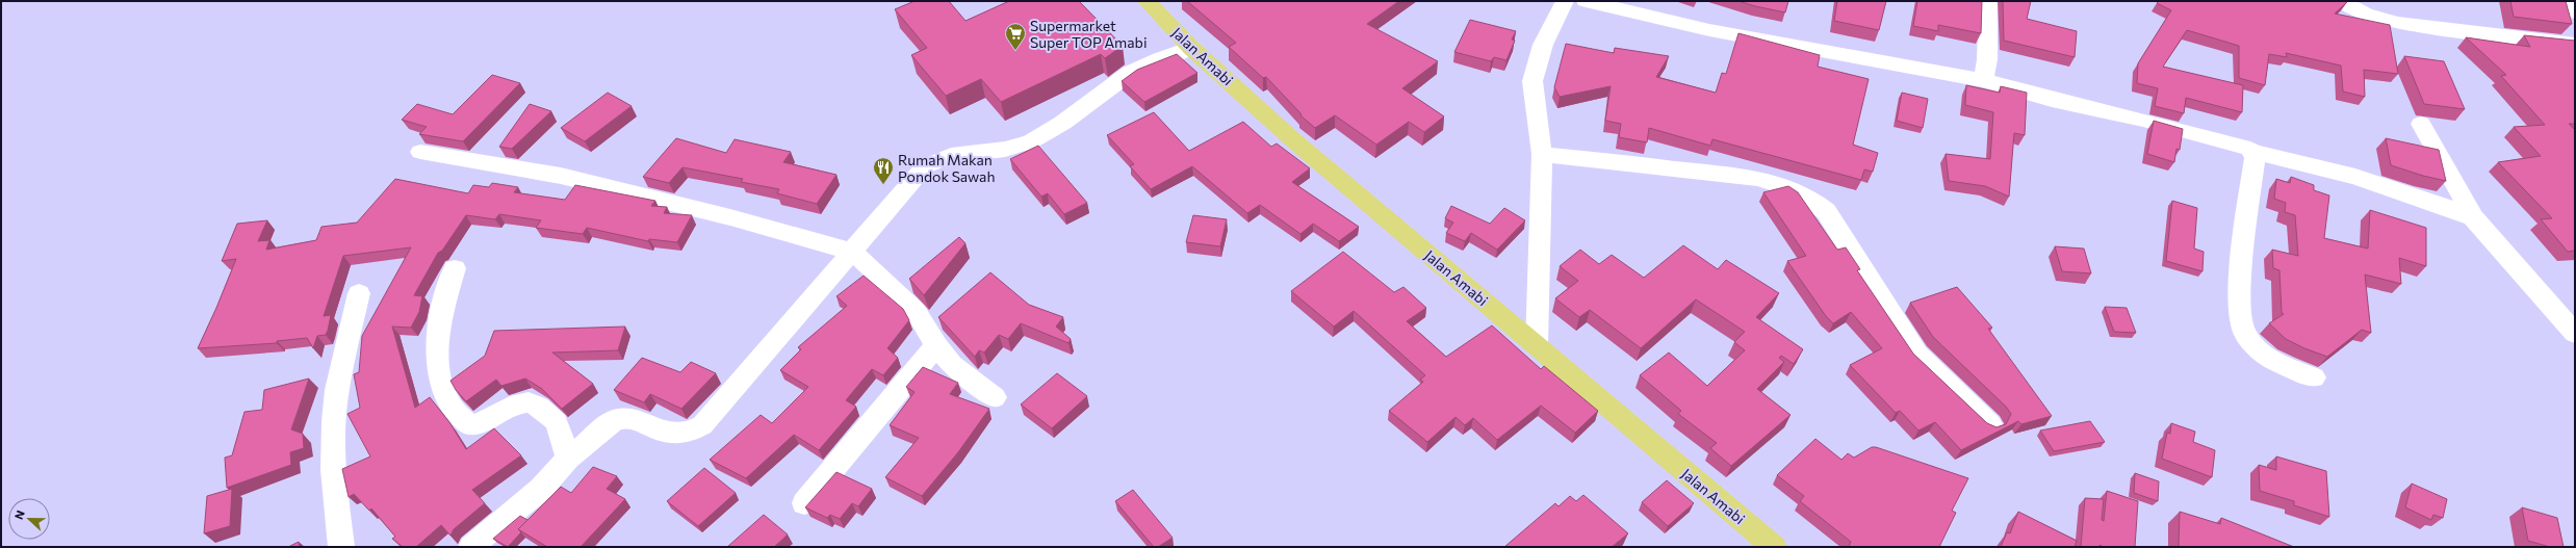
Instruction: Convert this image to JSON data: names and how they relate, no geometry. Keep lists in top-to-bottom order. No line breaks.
{"streets":{"main road":["Jalan Amabi"]},"places":{"supermarket":["Supermarket Super TOP Amabi"],"restaurant":["Rumah Makan Pondok Sawah"]},"north":"left"}
